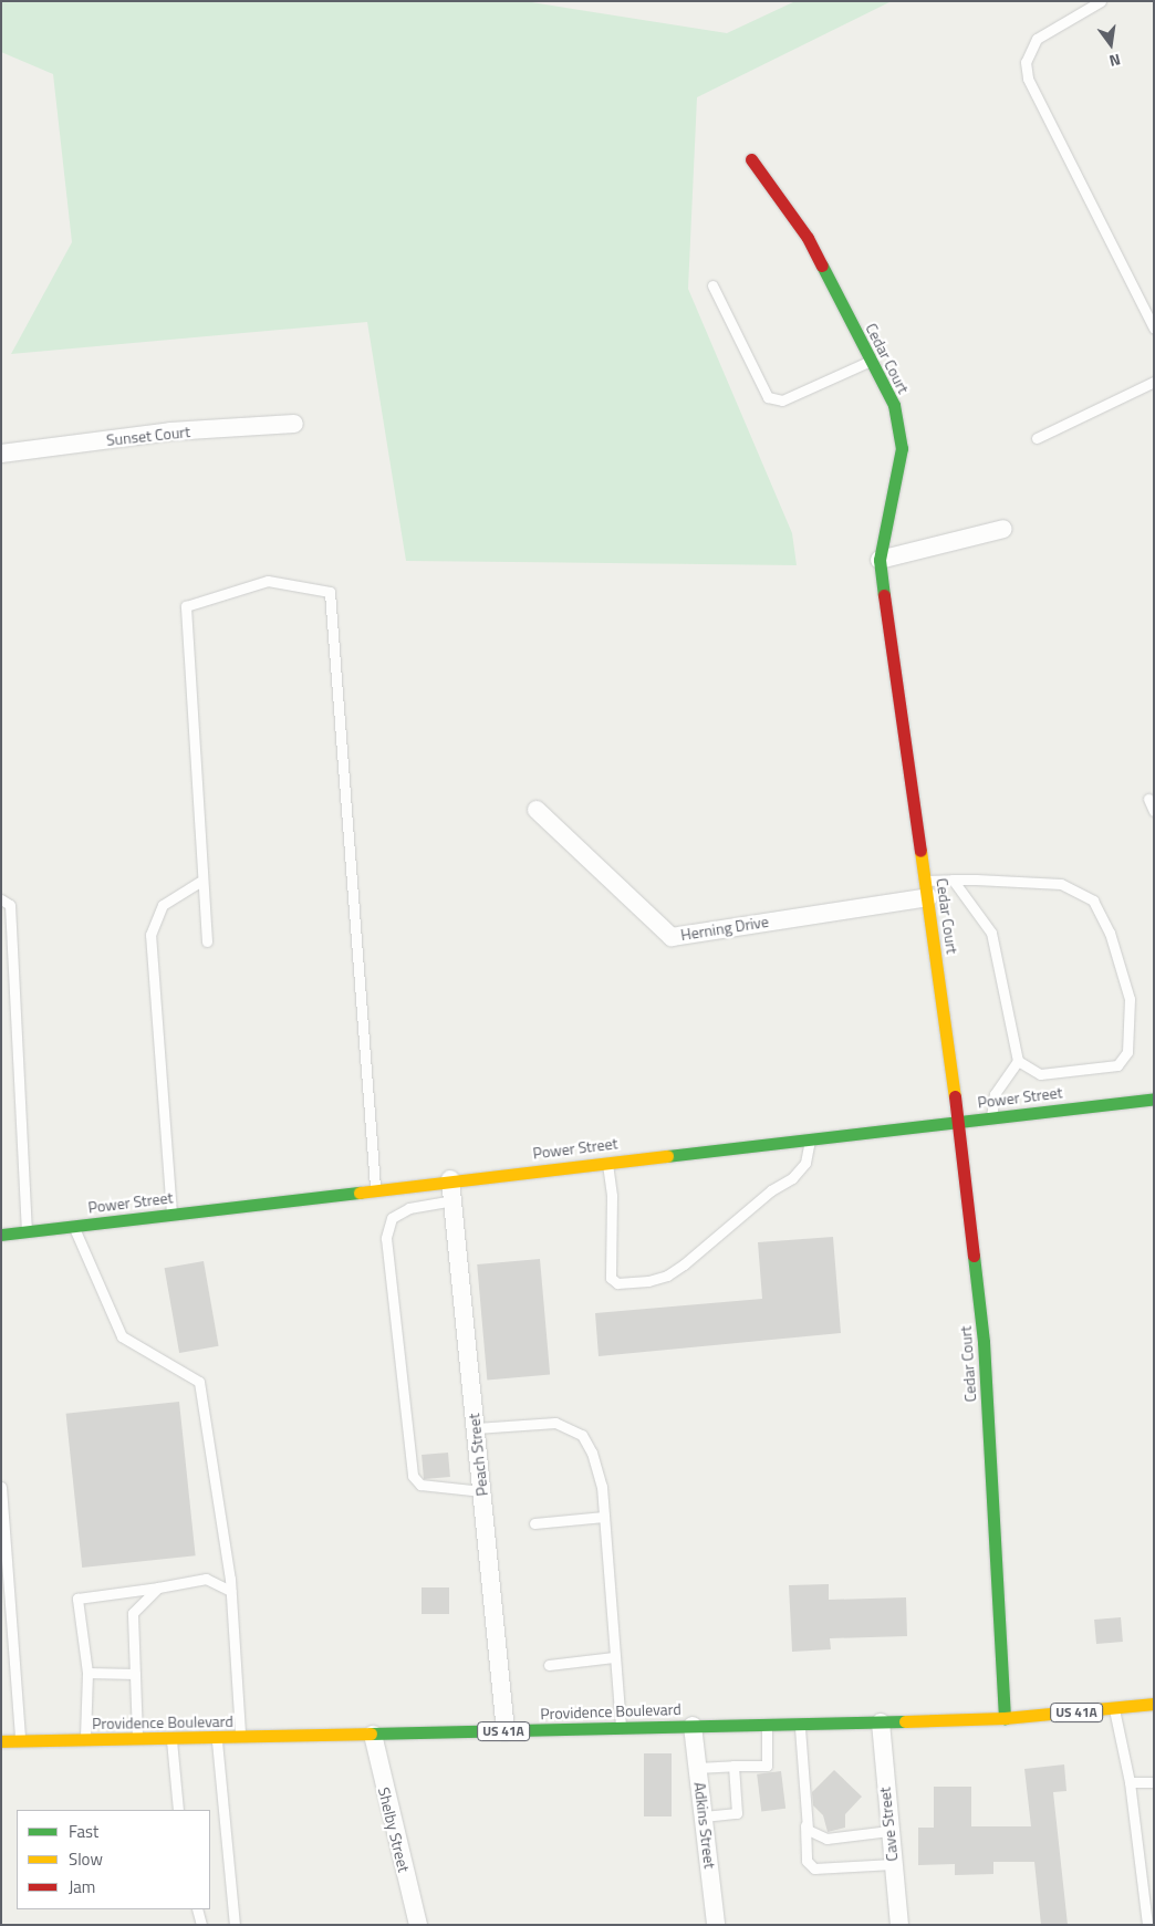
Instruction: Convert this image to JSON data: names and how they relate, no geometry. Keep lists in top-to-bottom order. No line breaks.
{"streets":{"main road":["Cedar Court","Power Street","Providence Boulevard","US 41A"],"street":["Sunset Court","Herning Drive","Peach Street","Cave Street","Adkins Street","Shelby Street"]},"crossings":[["Cedar Court","Herning Drive"],["Cedar Court","Power Street"],["Cedar Court","Providence Boulevard"],["Power Street","Peach Street"],["Peach Street","Providence Boulevard"],["Providence Boulevard","Cave Street"],["Providence Boulevard","Adkins Street"],["Providence Boulevard","Shelby Street"]],"legend":["Fast","Slow","Jam"],"north":"bottom"}
